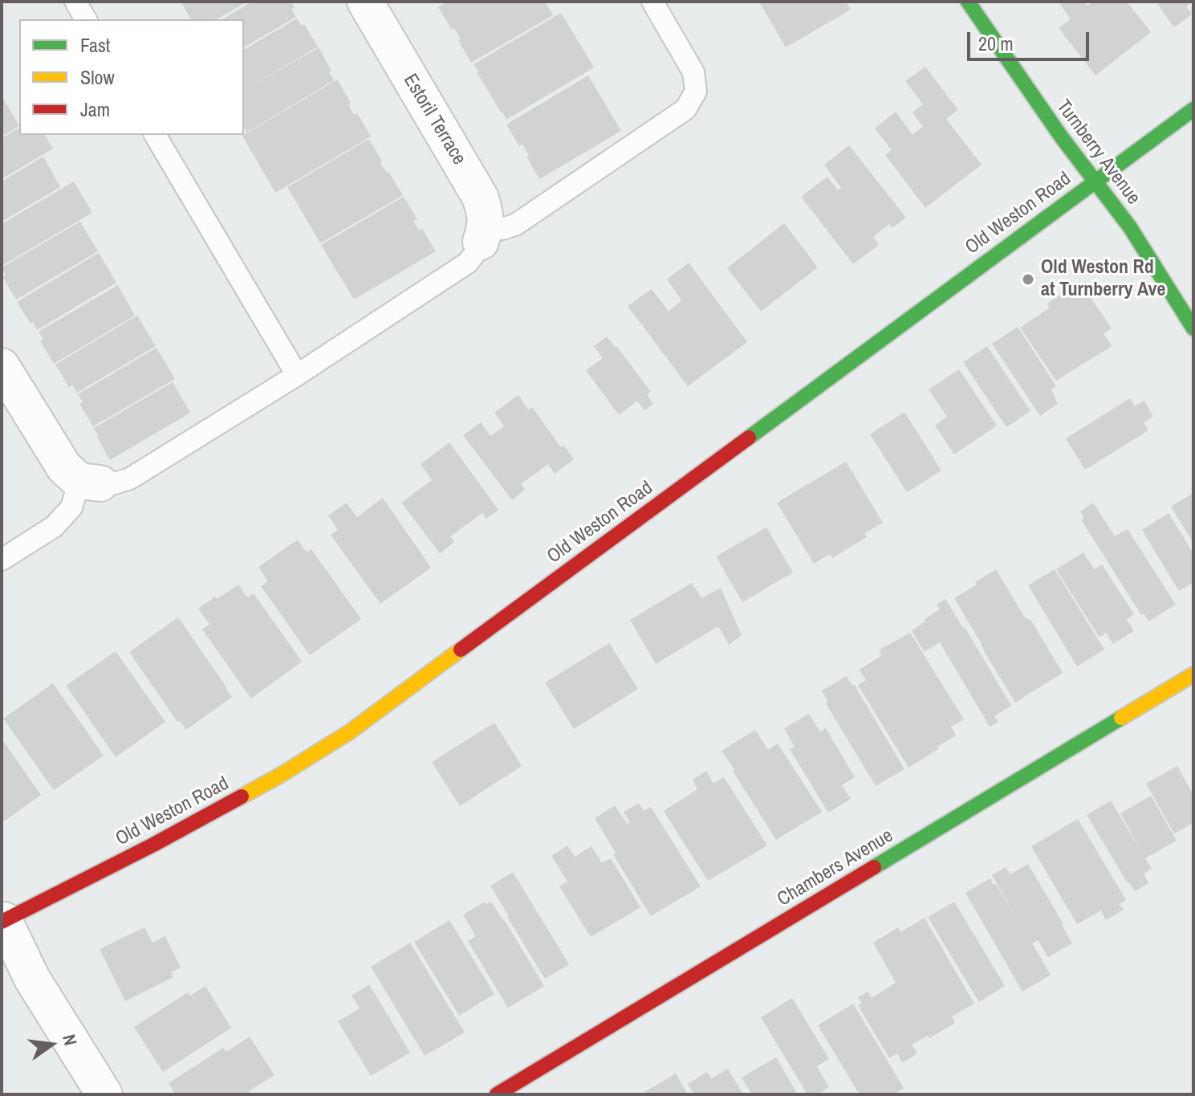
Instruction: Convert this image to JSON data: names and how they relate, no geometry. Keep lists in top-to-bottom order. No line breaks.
{"streets":{"main road":["Turnberry Avenue","Old Weston Road","Chambers Avenue"],"street":["Estoril Terrace"]},"crossings":[["Turnberry Avenue","Old Weston Road"]],"places":["Old Weston Rd at Turnberry Ave"],"legend":["Fast","Slow","Jam"],"scale_bar":"20 m","north":"right"}
